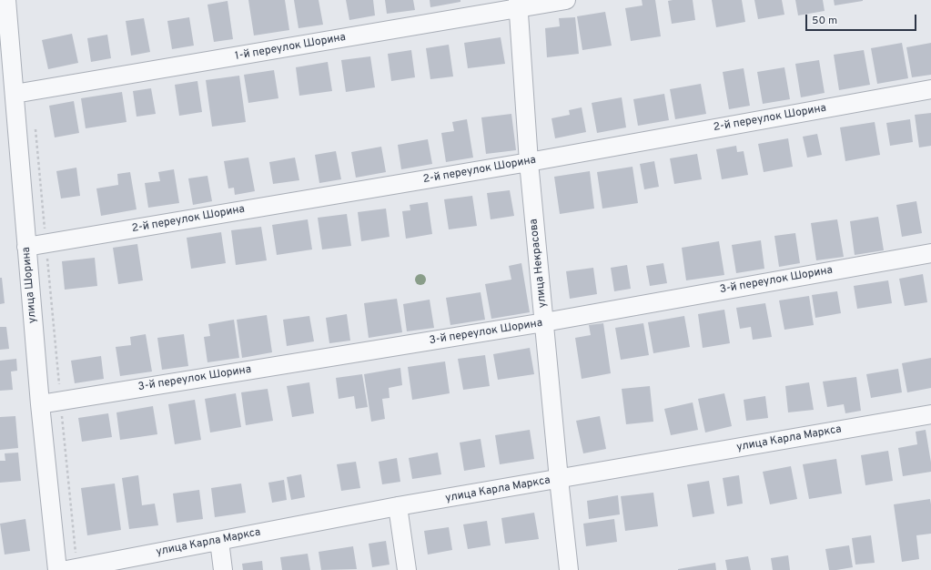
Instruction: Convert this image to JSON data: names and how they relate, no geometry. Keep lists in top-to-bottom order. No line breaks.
{"streets":{"street":["1-й переулок Шорина","2-й переулок Шорина","улица Некрасова","3-й переулок Шорина","улица Шорина","улица Карла Маркса"]},"crossings":[["1-й переулок Шорина","улица Некрасова"],["1-й переулок Шорина","улица Шорина"],["2-й переулок Шорина","улица Некрасова"],["2-й переулок Шорина","улица Шорина"],["улица Некрасова","3-й переулок Шорина"],["улица Некрасова","улица Карла Маркса"],["3-й переулок Шорина","улица Шорина"]],"scale_bar":"50 m"}
